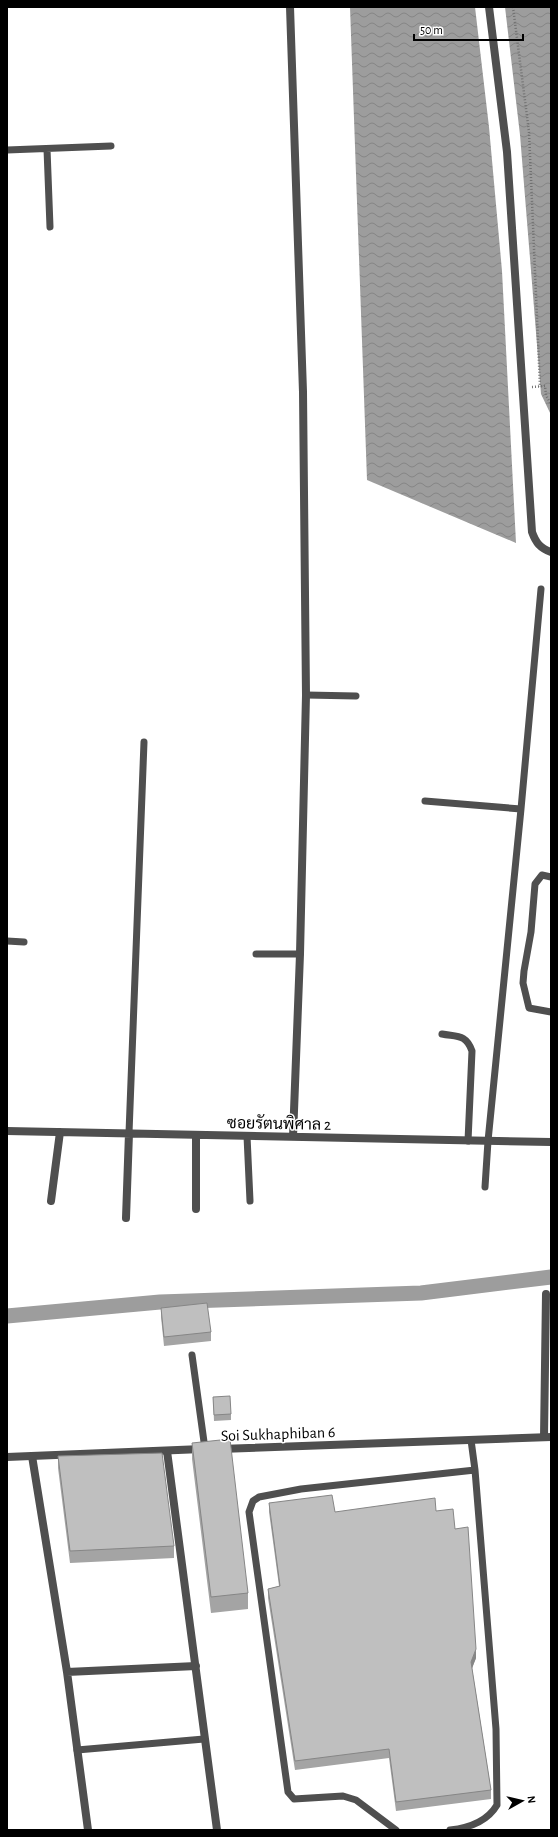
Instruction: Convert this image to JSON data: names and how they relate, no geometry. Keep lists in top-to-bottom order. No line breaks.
{"streets":{"street":["ซอยรัตนพิศาล 2","Soi Sukhaphiban 6"]},"scale_bar":"50 m","north":"right"}
